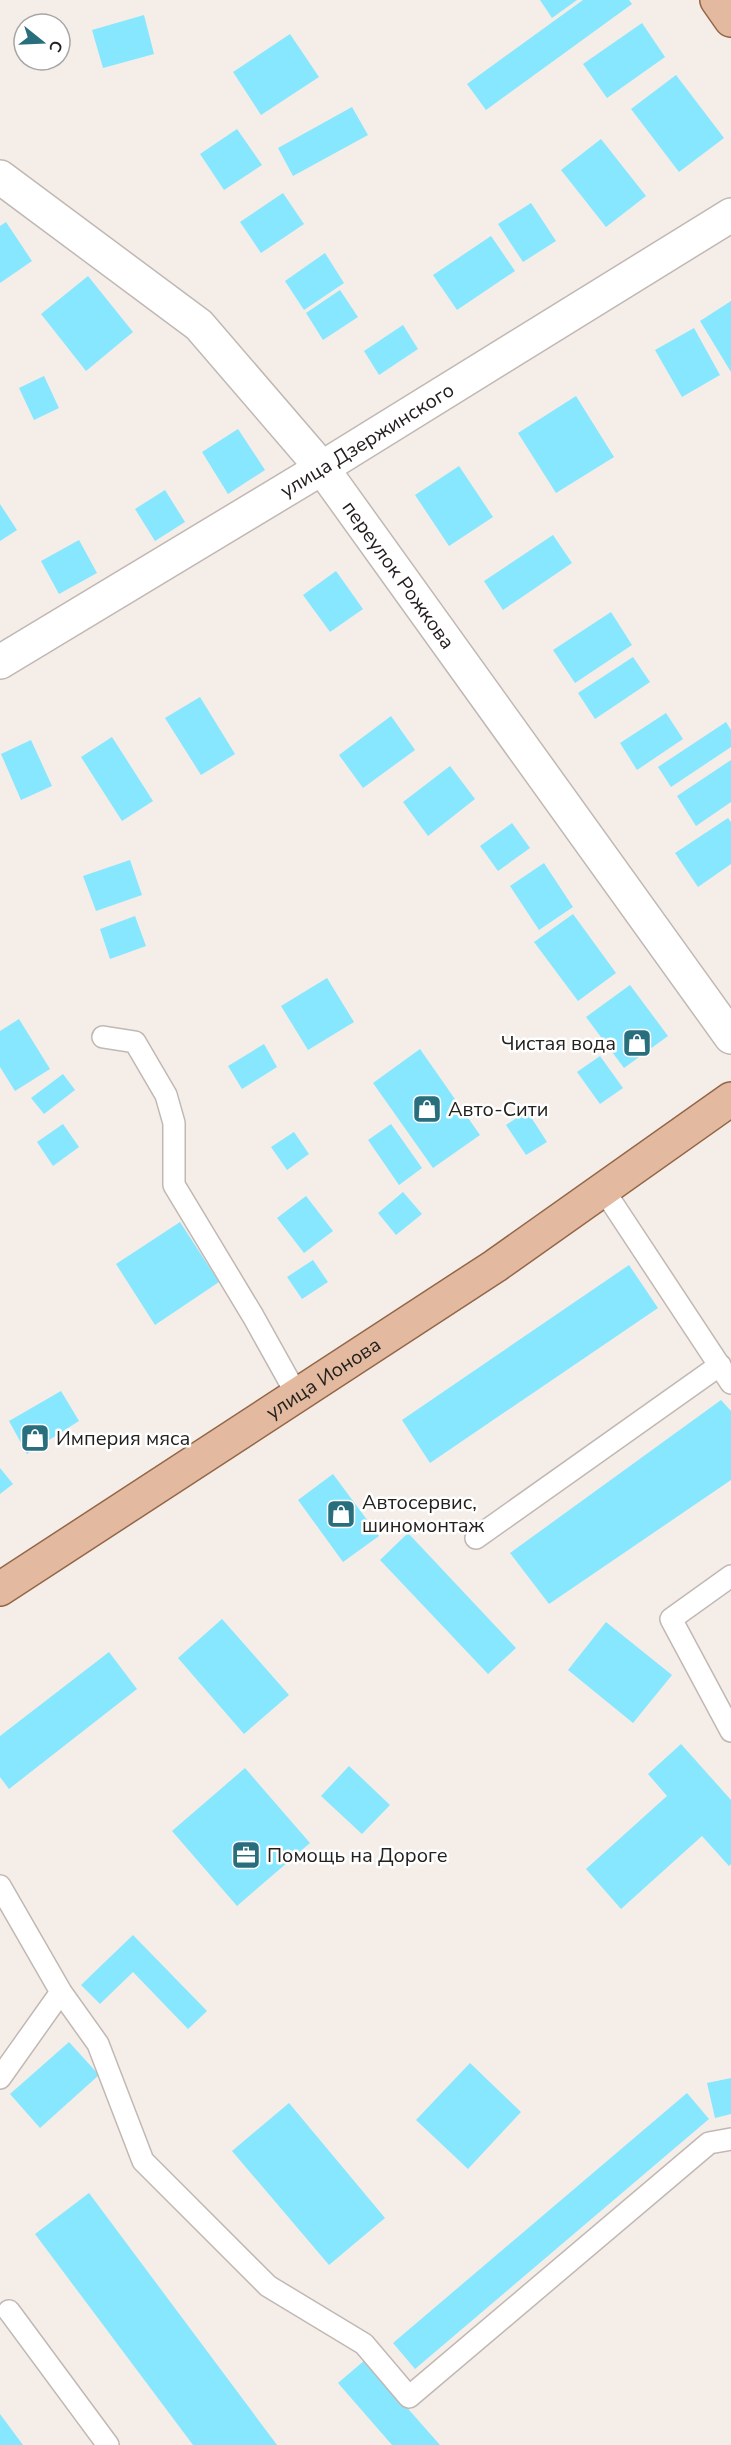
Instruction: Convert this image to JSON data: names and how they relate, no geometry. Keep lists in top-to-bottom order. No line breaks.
{"streets":{"main road":["улица Ионова"],"street":["улица Дзержинского","переулок Рожкова"]},"crossings":[["улица Дзержинского","переулок Рожкова"]],"places":{"shop":["Чистая вода","Авто-Сити","Империя мяса","Автосервис, шиномонтаж"],"office":["Помощь на Дороге"]},"north":"right"}
